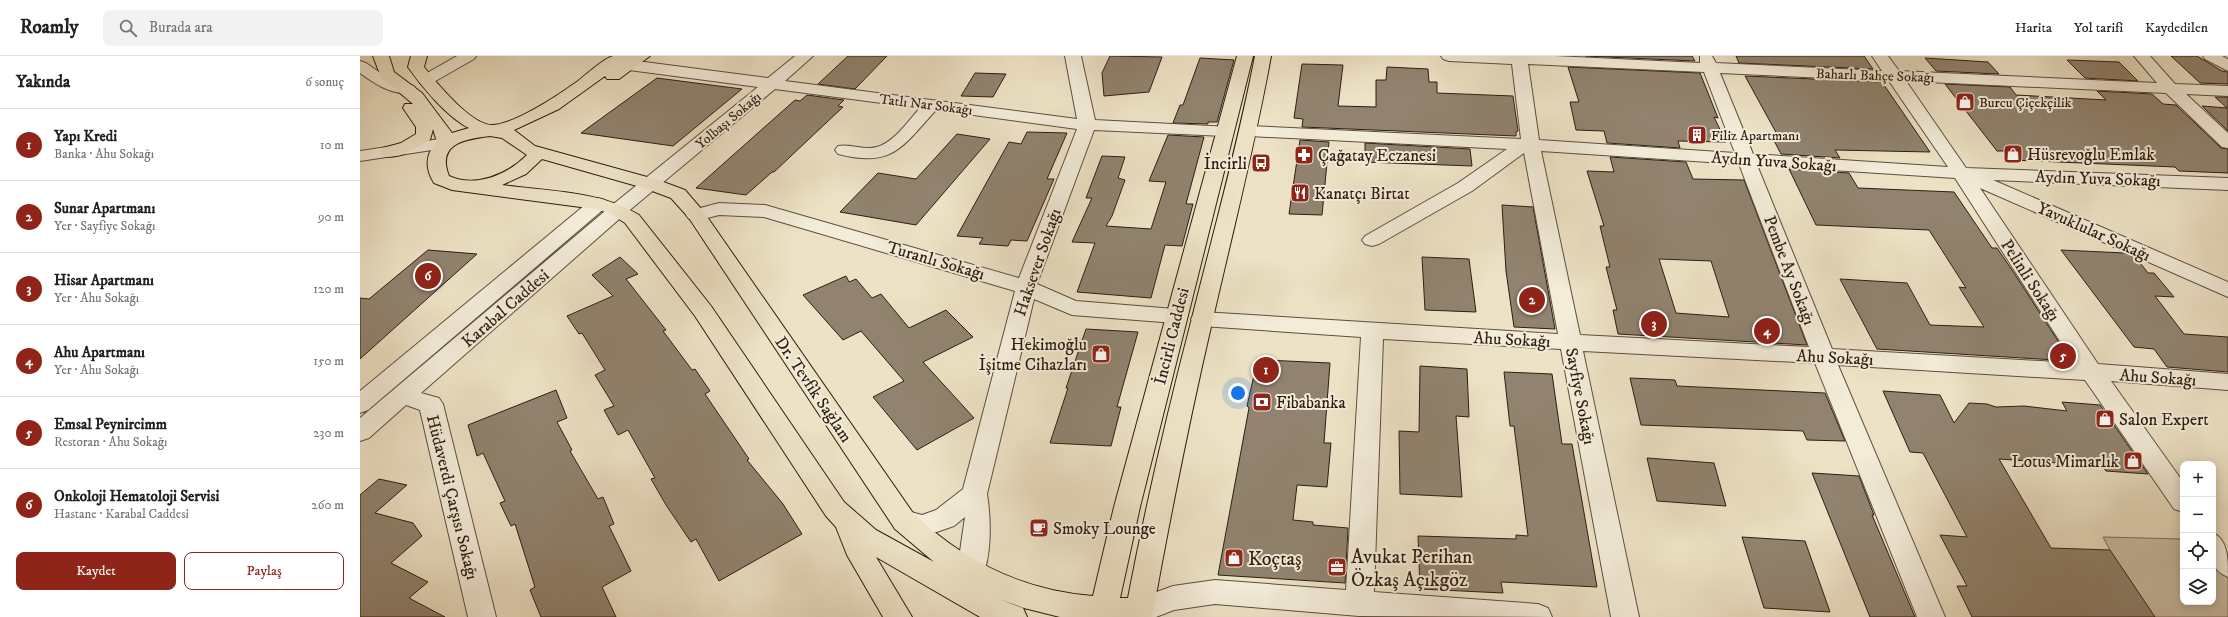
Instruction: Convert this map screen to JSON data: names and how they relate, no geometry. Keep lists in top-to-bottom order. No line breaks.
{"streets":{"main road":["İncirli Caddesi","Dr. Tevfik Sağlam"],"street":["Baharlı Bahçe Sokağı","Tatlı Nar Sokağı","Yolbaşı Sokağı","Aydın Yuva Sokağı","Yavuklular Sokağı","Turanlı Sokağı","Haksever Sokağı","Pembe Ay Sokağı","Pelinli Sokağı","Karabal Caddesi","Ahu Sokağı","Sayfiye Sokağı","Hüdaverdi Çarşısı Sokağı"]},"crossings":[["Baharlı Bahçe Sokağı","Pembe Ay Sokağı"],["Baharlı Bahçe Sokağı","Pelinli Sokağı"],["Baharlı Bahçe Sokağı","Sayfiye Sokağı"],["Tatlı Nar Sokağı","Yolbaşı Sokağı"],["Tatlı Nar Sokağı","Haksever Sokağı"],["Tatlı Nar Sokağı","İncirli Caddesi"],["Yolbaşı Sokağı","Karabal Caddesi"],["Yolbaşı Sokağı","Dr. Tevfik Sağlam"],["Aydın Yuva Sokağı","Yavuklular Sokağı"],["Aydın Yuva Sokağı","Pembe Ay Sokağı"],["Aydın Yuva Sokağı","Pelinli Sokağı"],["Aydın Yuva Sokağı","İncirli Caddesi"],["Aydın Yuva Sokağı","Sayfiye Sokağı"],["Yavuklular Sokağı","Pelinli Sokağı"],["Turanlı Sokağı","Haksever Sokağı"],["Turanlı Sokağı","İncirli Caddesi"],["Turanlı Sokağı","Dr. Tevfik Sağlam"],["Pembe Ay Sokağı","Ahu Sokağı"],["Pelinli Sokağı","Ahu Sokağı"],["Karabal Caddesi","Dr. Tevfik Sağlam"],["Karabal Caddesi","Hüdaverdi Çarşısı Sokağı"],["İncirli Caddesi","Ahu Sokağı"],["İncirli Caddesi","Dr. Tevfik Sağlam"],["Ahu Sokağı","Sayfiye Sokağı"]],"places":{"shop":["Burcu Çiçekçilik","Hüsrevoğlu Emlak","Hekimoğlu İşitme Cihazları","Salon Expert","Lotus Mimarlık","Koçtaş"],"building":["Filiz Apartmanı"],"pharmacy":["Çağatay Eczanesi"],"bus stop":["İncirli"],"restaurant":["Kanatçı Birtat"],"bank":["Fibabanka"],"cafe":["Smoky Lounge"],"office":["Avukat Perihan Özkaş Açıkgöz"]},"page":{"header":"Roamly","search":"Burada ara","nav":["Harita","Yol tarifi","Kaydedilen"],"heading":["Yakında","6 sonuç"],"list":[{"mark":"1","name":"Yapı Kredi","note":"Banka · Ahu Sokağı","value":"10 m"},{"mark":"2","name":"Sunar Apartmanı","note":"Yer · Sayfiye Sokağı","value":"90 m"},{"mark":"3","name":"Hisar Apartmanı","note":"Yer · Ahu Sokağı","value":"120 m"},{"mark":"4","name":"Ahu Apartmanı","note":"Yer · Ahu Sokağı","value":"150 m"},{"mark":"5","name":"Emsal Peynircimm","note":"Restoran · Ahu Sokağı","value":"230 m"},{"mark":"6","name":"Onkoloji Hematoloji Servisi","note":"Hastane · Karabal Caddesi","value":"260 m"}],"pins":["6","2","3","4","5","1"],"map_buttons":["+","−"],"buttons":["Kaydet","Paylaş"]}}
